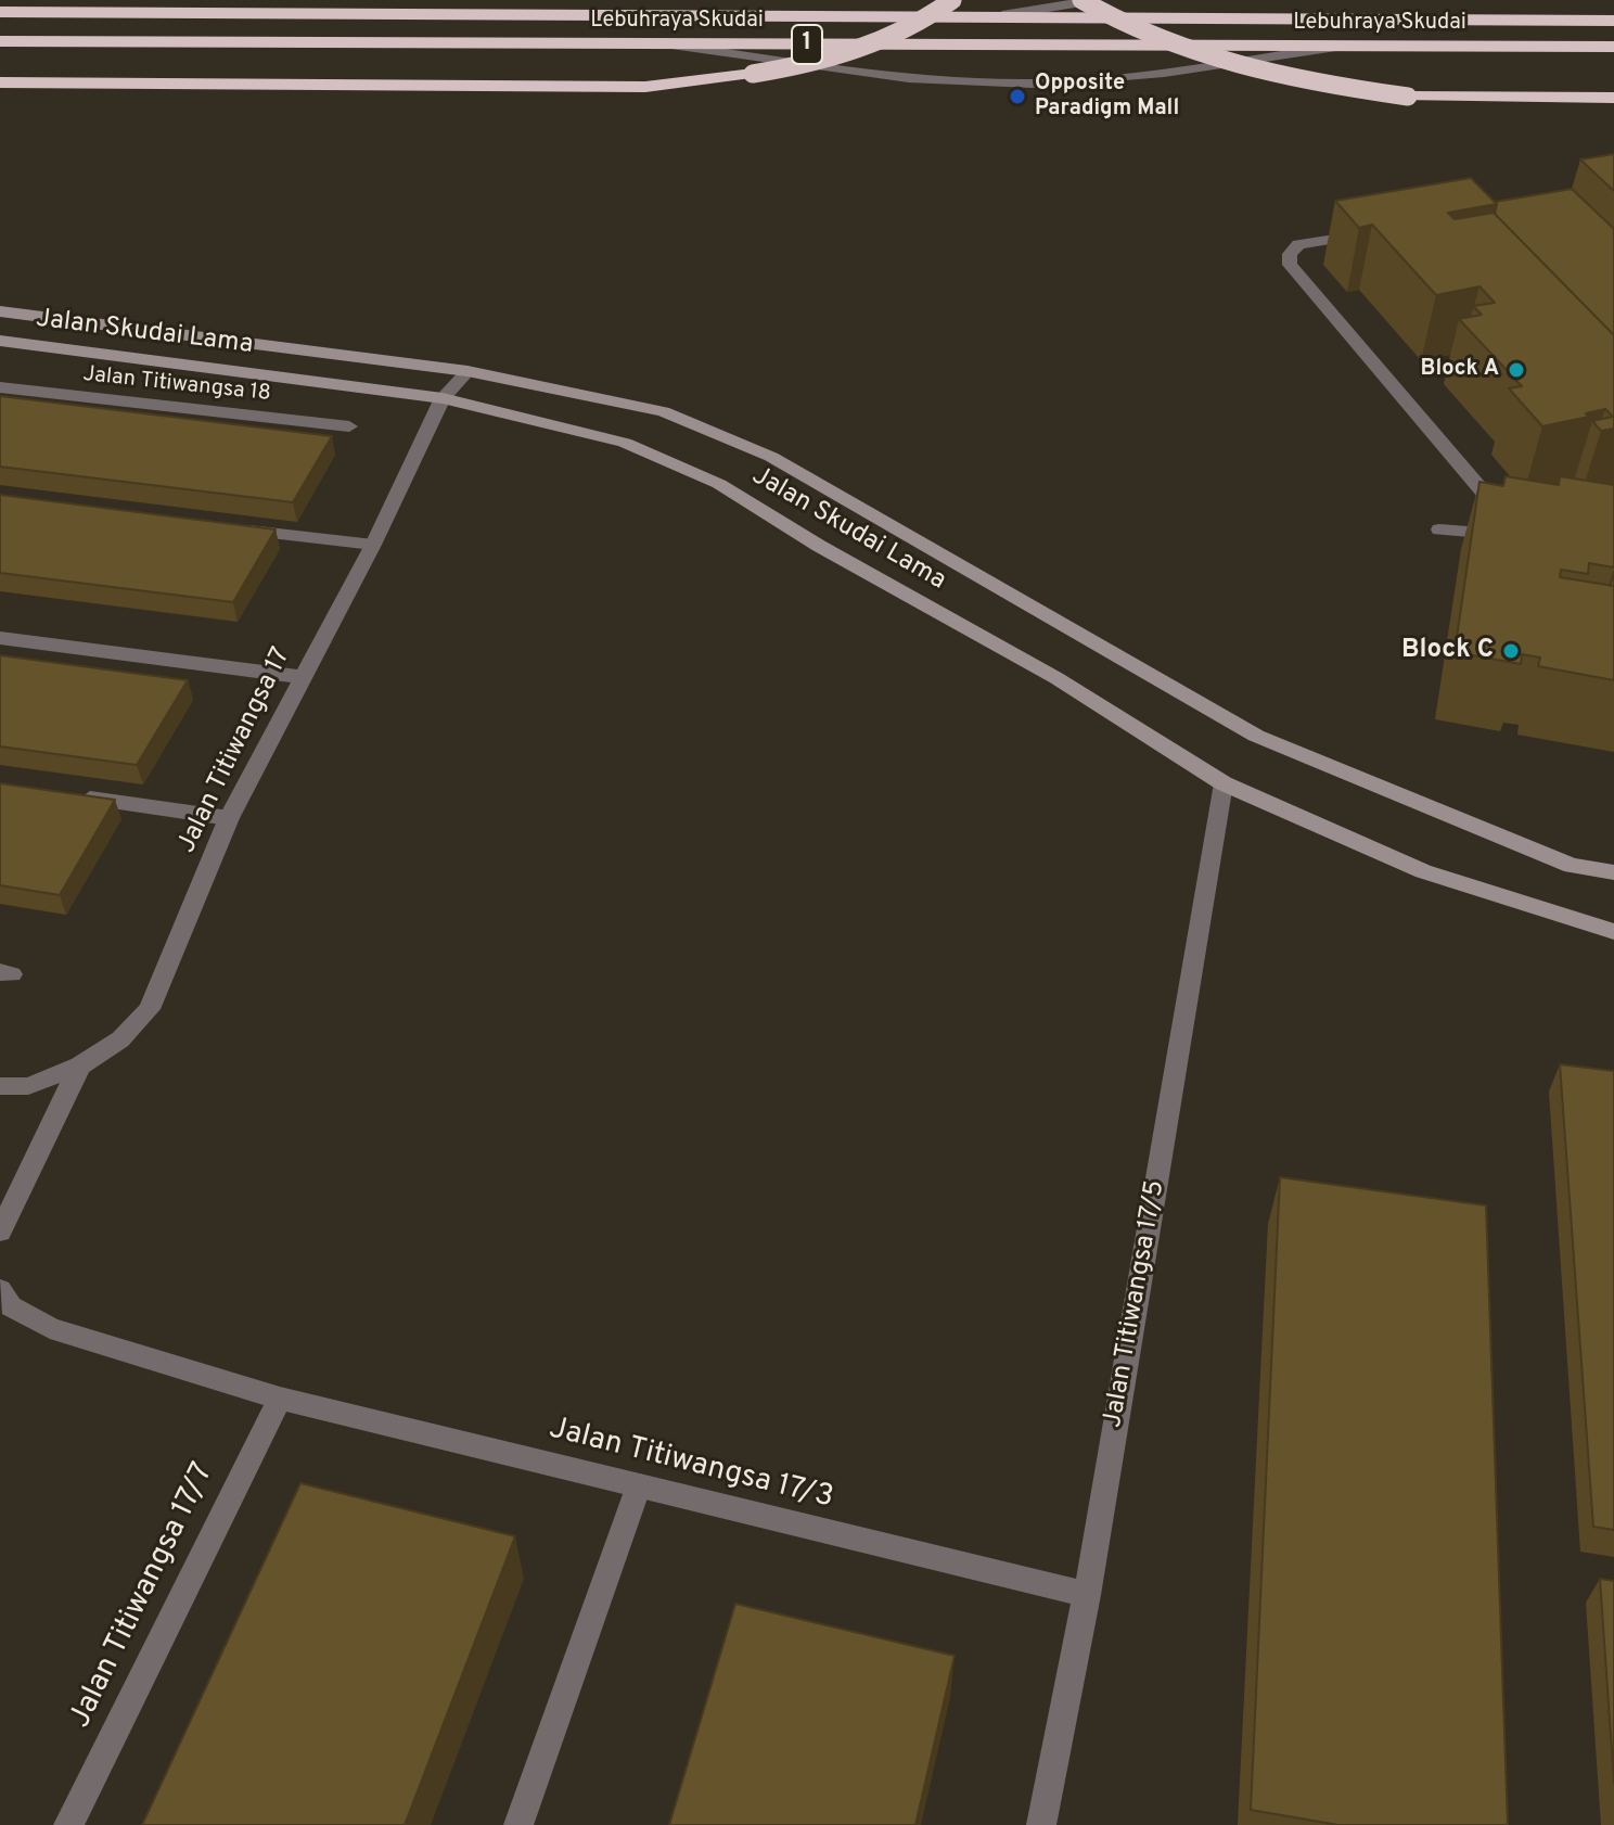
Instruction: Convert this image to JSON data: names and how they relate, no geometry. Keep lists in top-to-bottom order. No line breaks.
{"streets":{"highway":["Lebuhraya Skudai","1"],"street":["Jalan Skudai Lama","Jalan Titiwangsa 18","Jalan Titiwangsa 17","Jalan Titiwangsa 17/5","Jalan Titiwangsa 17/3","Jalan Titiwangsa 17/7"]},"crossings":[["Jalan Skudai Lama","Jalan Titiwangsa 17"],["Jalan Skudai Lama","Jalan Titiwangsa 17/5"],["Jalan Titiwangsa 17/5","Jalan Titiwangsa 17/3"],["Jalan Titiwangsa 17/3","Jalan Titiwangsa 17/7"]],"places":["Opposite Paradigm Mall","Block A","Block C"]}
